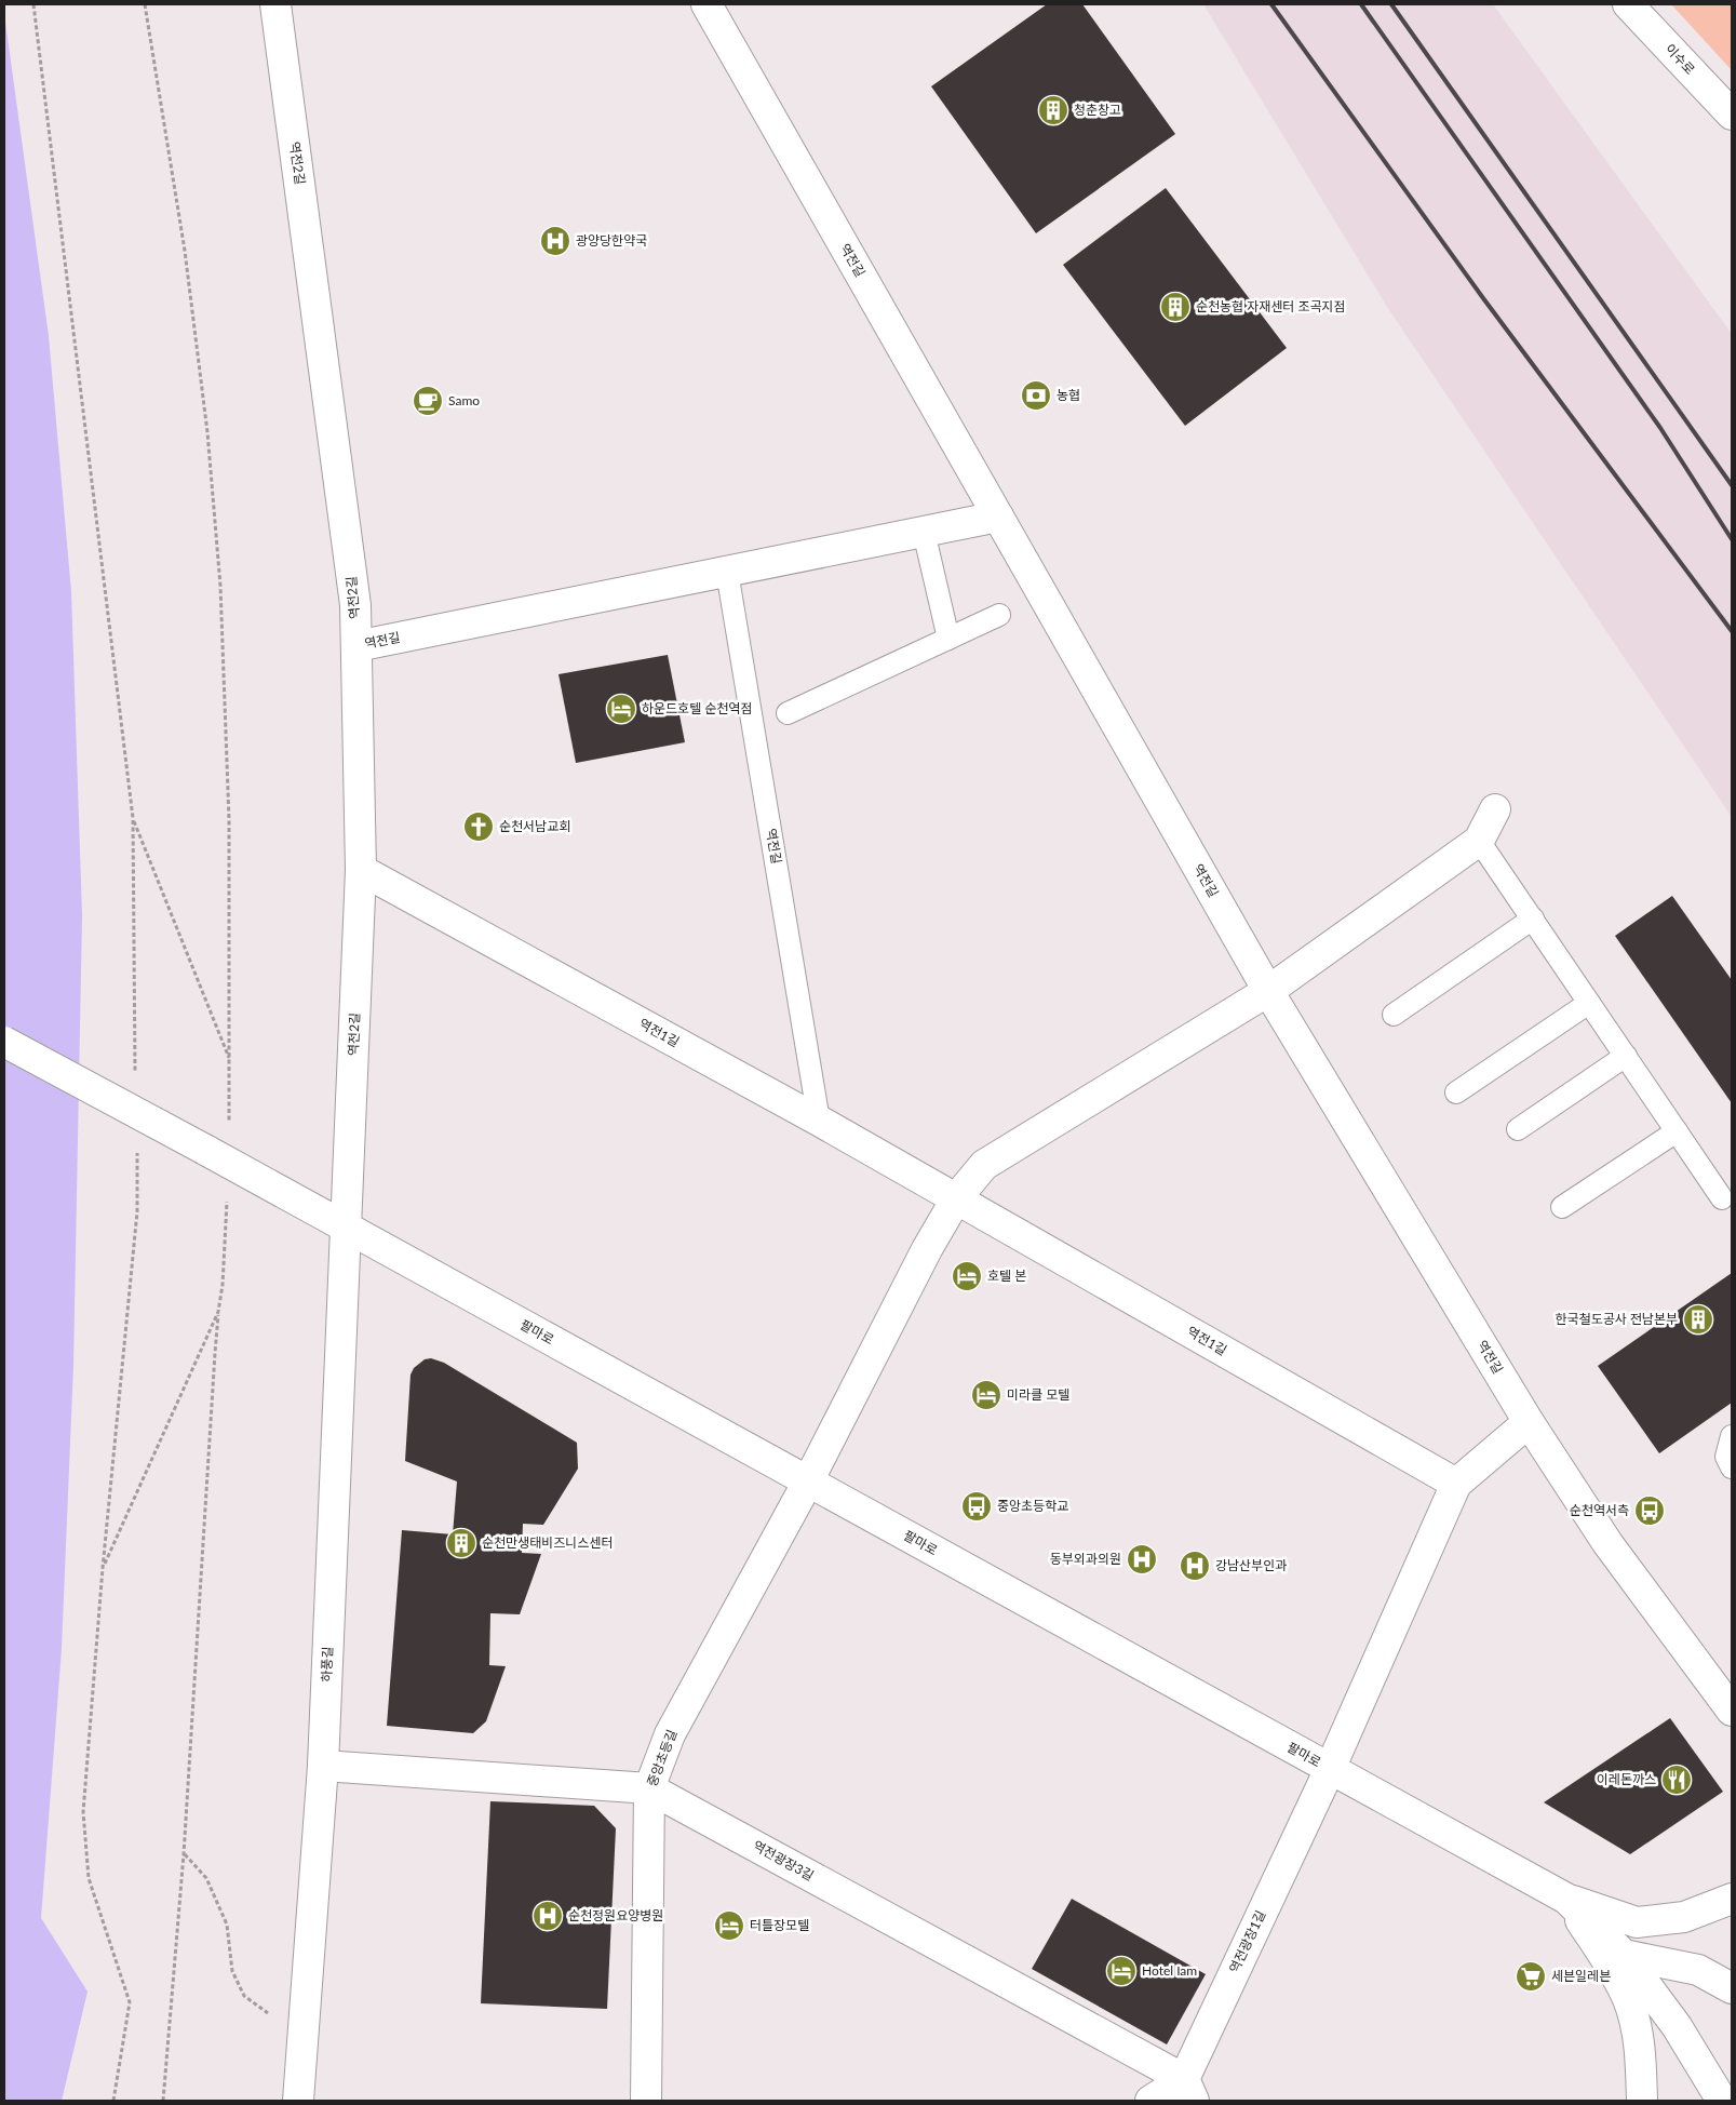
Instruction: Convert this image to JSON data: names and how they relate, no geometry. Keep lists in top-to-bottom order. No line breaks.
{"streets":{"street":["이수로","역전2길","역전길","역전1길","팔마로","하풍길","중앙초등길","역전광장3길","역전광장1길"]},"crossings":[["역전2길","역전길"],["역전2길","역전1길"],["역전2길","팔마로"],["역전2길","하풍길"],["역전길","역전1길"],["팔마로","하풍길"],["팔마로","중앙초등길"],["팔마로","역전광장1길"],["하풍길","역전광장3길"],["중앙초등길","역전광장3길"],["역전광장3길","역전광장1길"]],"places":{"building":["청춘창고","순천농협 자재센터 조곡지점","한국철도공사 전남본부","순천만생태비즈니스센터"],"hospital":["광양당한약국","동부외과의원","강남산부인과","순천정원요양병원"],"bank":["농협"],"cafe":["Samo"],"hotel":["하운드호텔 순천역점","호텔 본","미라클 모텔","터틀장모텔","Hotel Iam"],"church":["순천서남교회"],"bus stop":["중앙초등학교","순천역서측"],"restaurant":["이레돈까스"],"supermarket":["세븐일레븐"]}}
